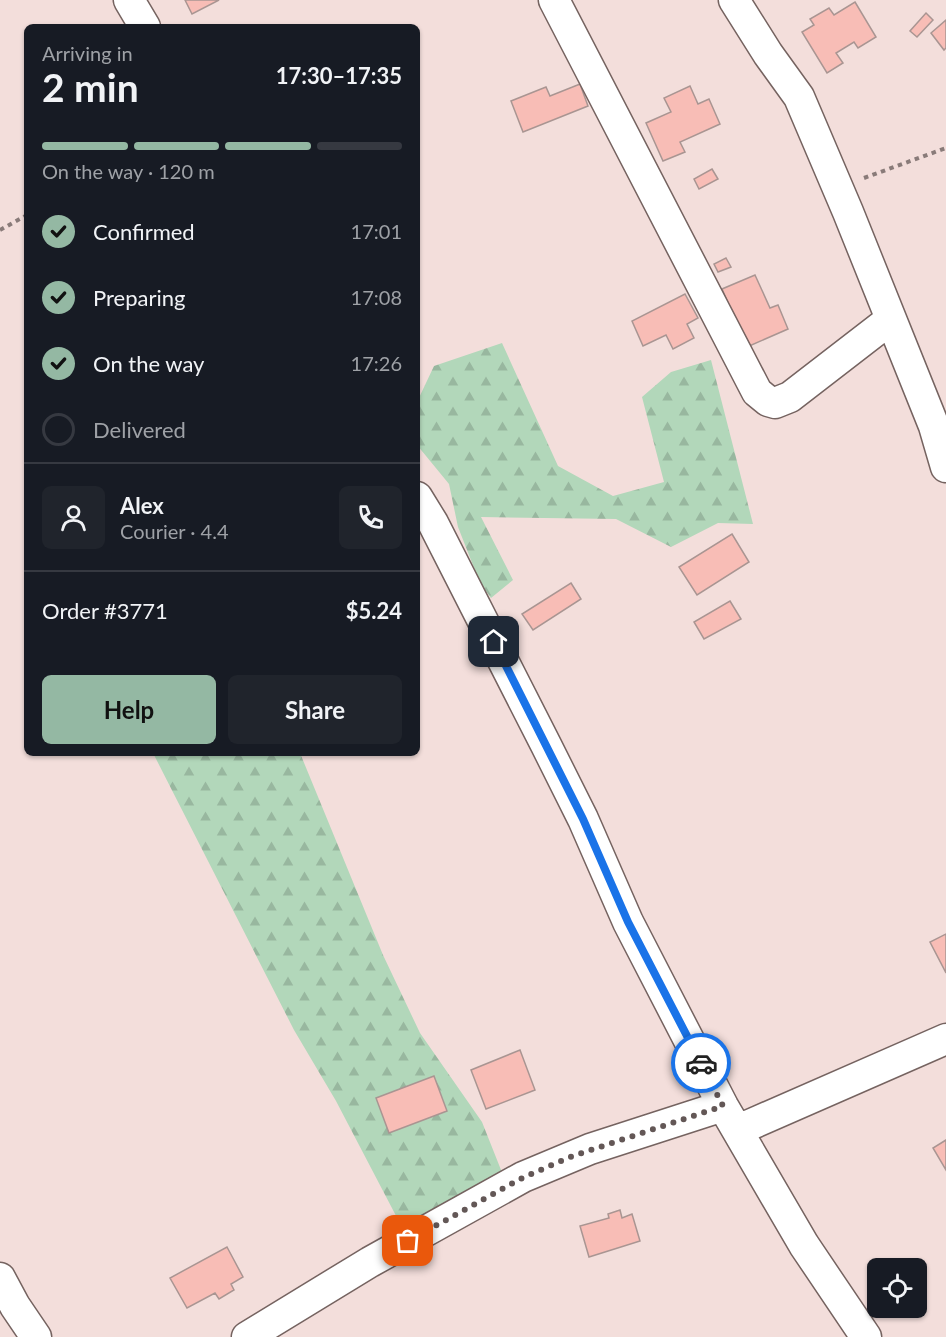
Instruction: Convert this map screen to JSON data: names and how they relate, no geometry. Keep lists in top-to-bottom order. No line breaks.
{"page":{"heading":["2 min","Arriving in","17:30–17:35"],"panel":["Alex","Courier · 4.4","Order #3771","$5.24"],"bar":"On the way · 120 m","list":[["Confirmed","17:01"],["Preparing","17:08"],["On the way","17:26"],"Delivered"],"buttons":["Help","Share"]}}
